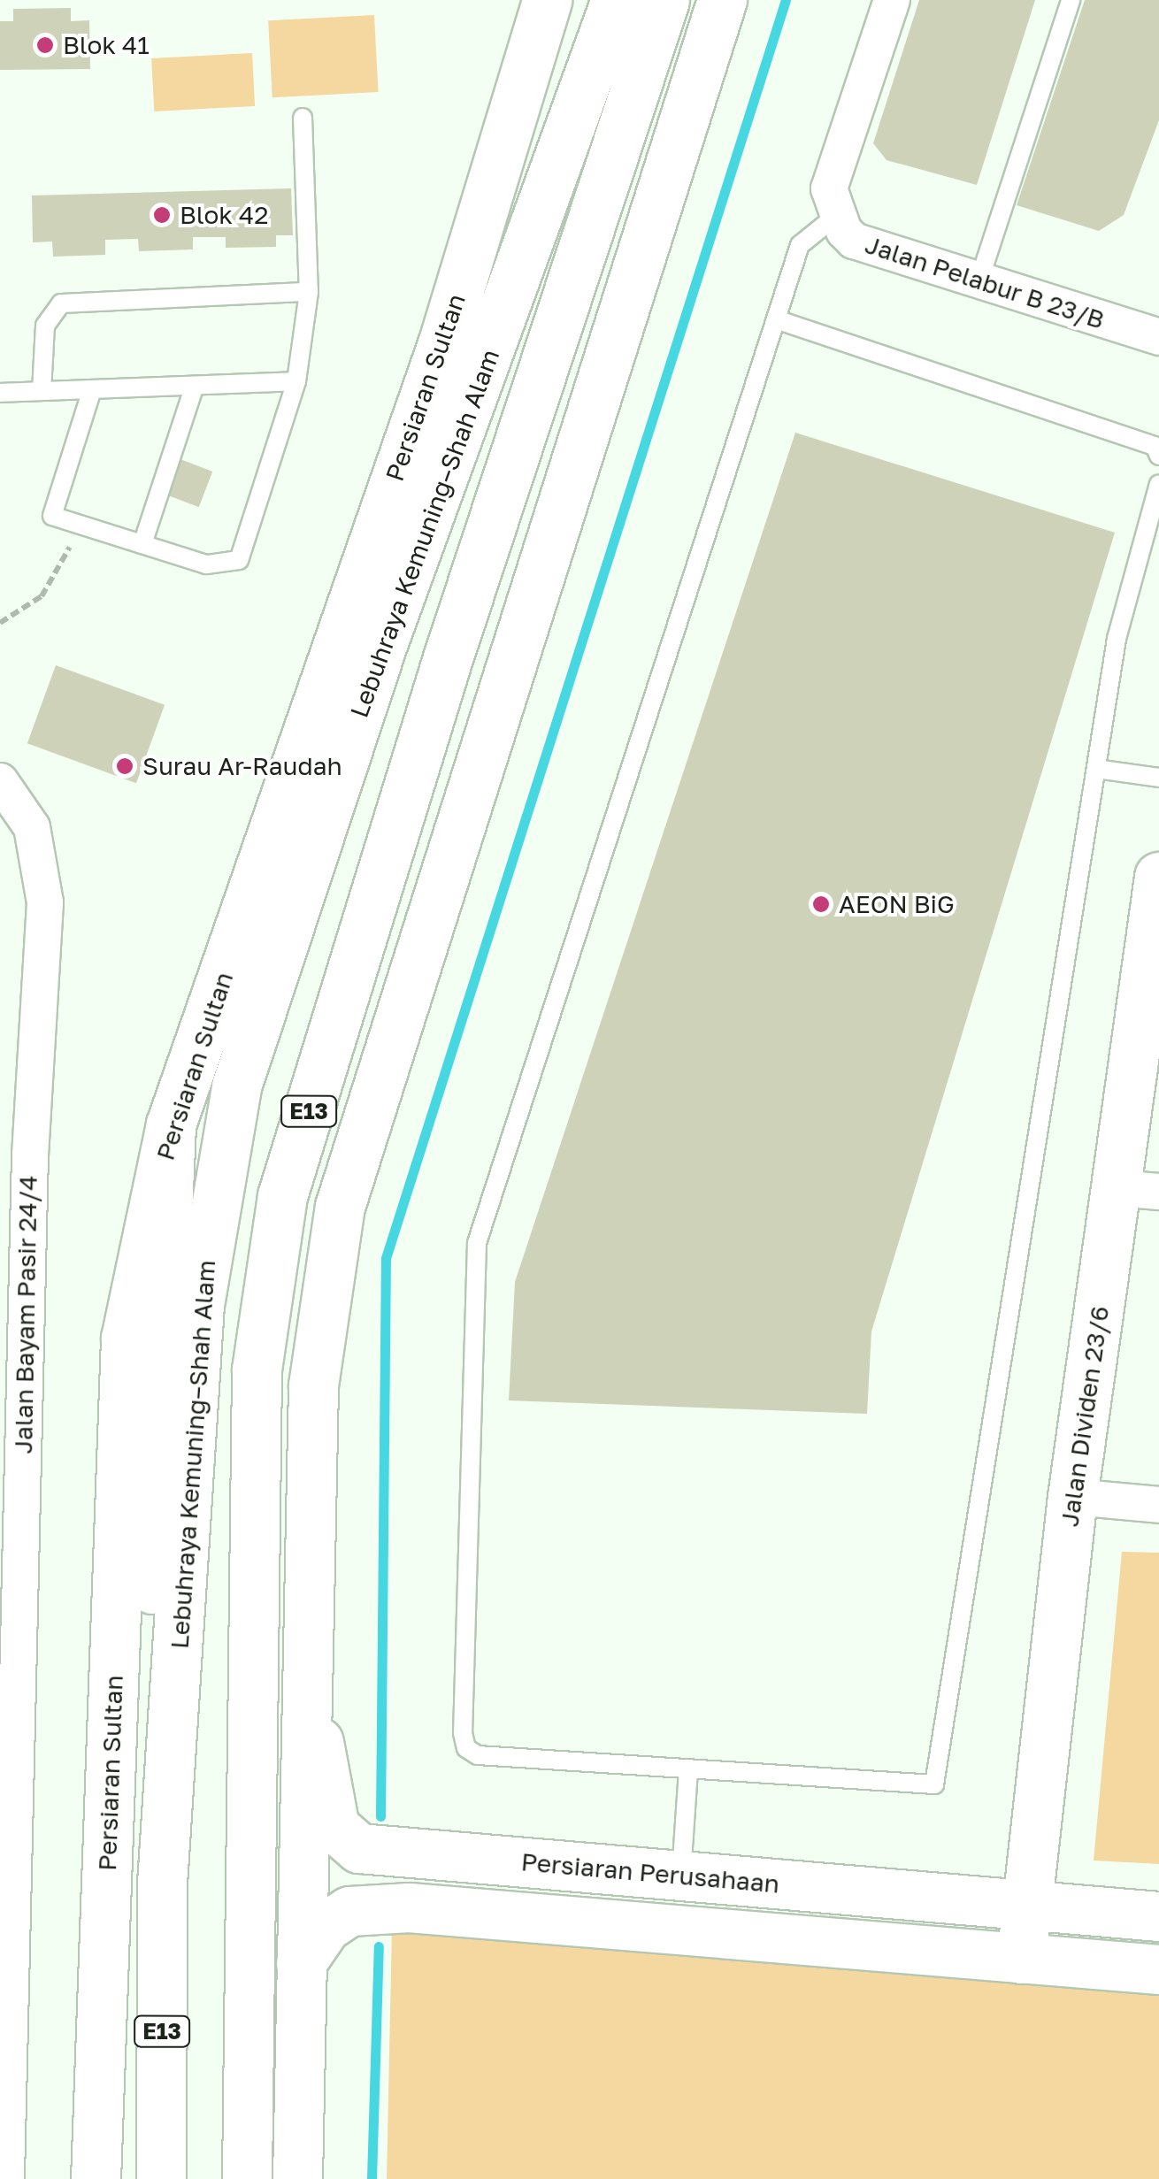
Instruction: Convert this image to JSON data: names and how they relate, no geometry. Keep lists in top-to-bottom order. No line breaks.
{"streets":{"main road":["Persiaran Sultan","Lebuhraya Kemuning–Shah Alam","E13","Jalan Dividen 23/6","Persiaran Perusahaan"],"street":["Jalan Pelabur B 23/B","Jalan Bayam Pasir 24/4"]},"crossings":[["Jalan Dividen 23/6","Persiaran Perusahaan"]],"places":["Blok 41","Blok 42","Surau Ar-Raudah","AEON BiG"]}
